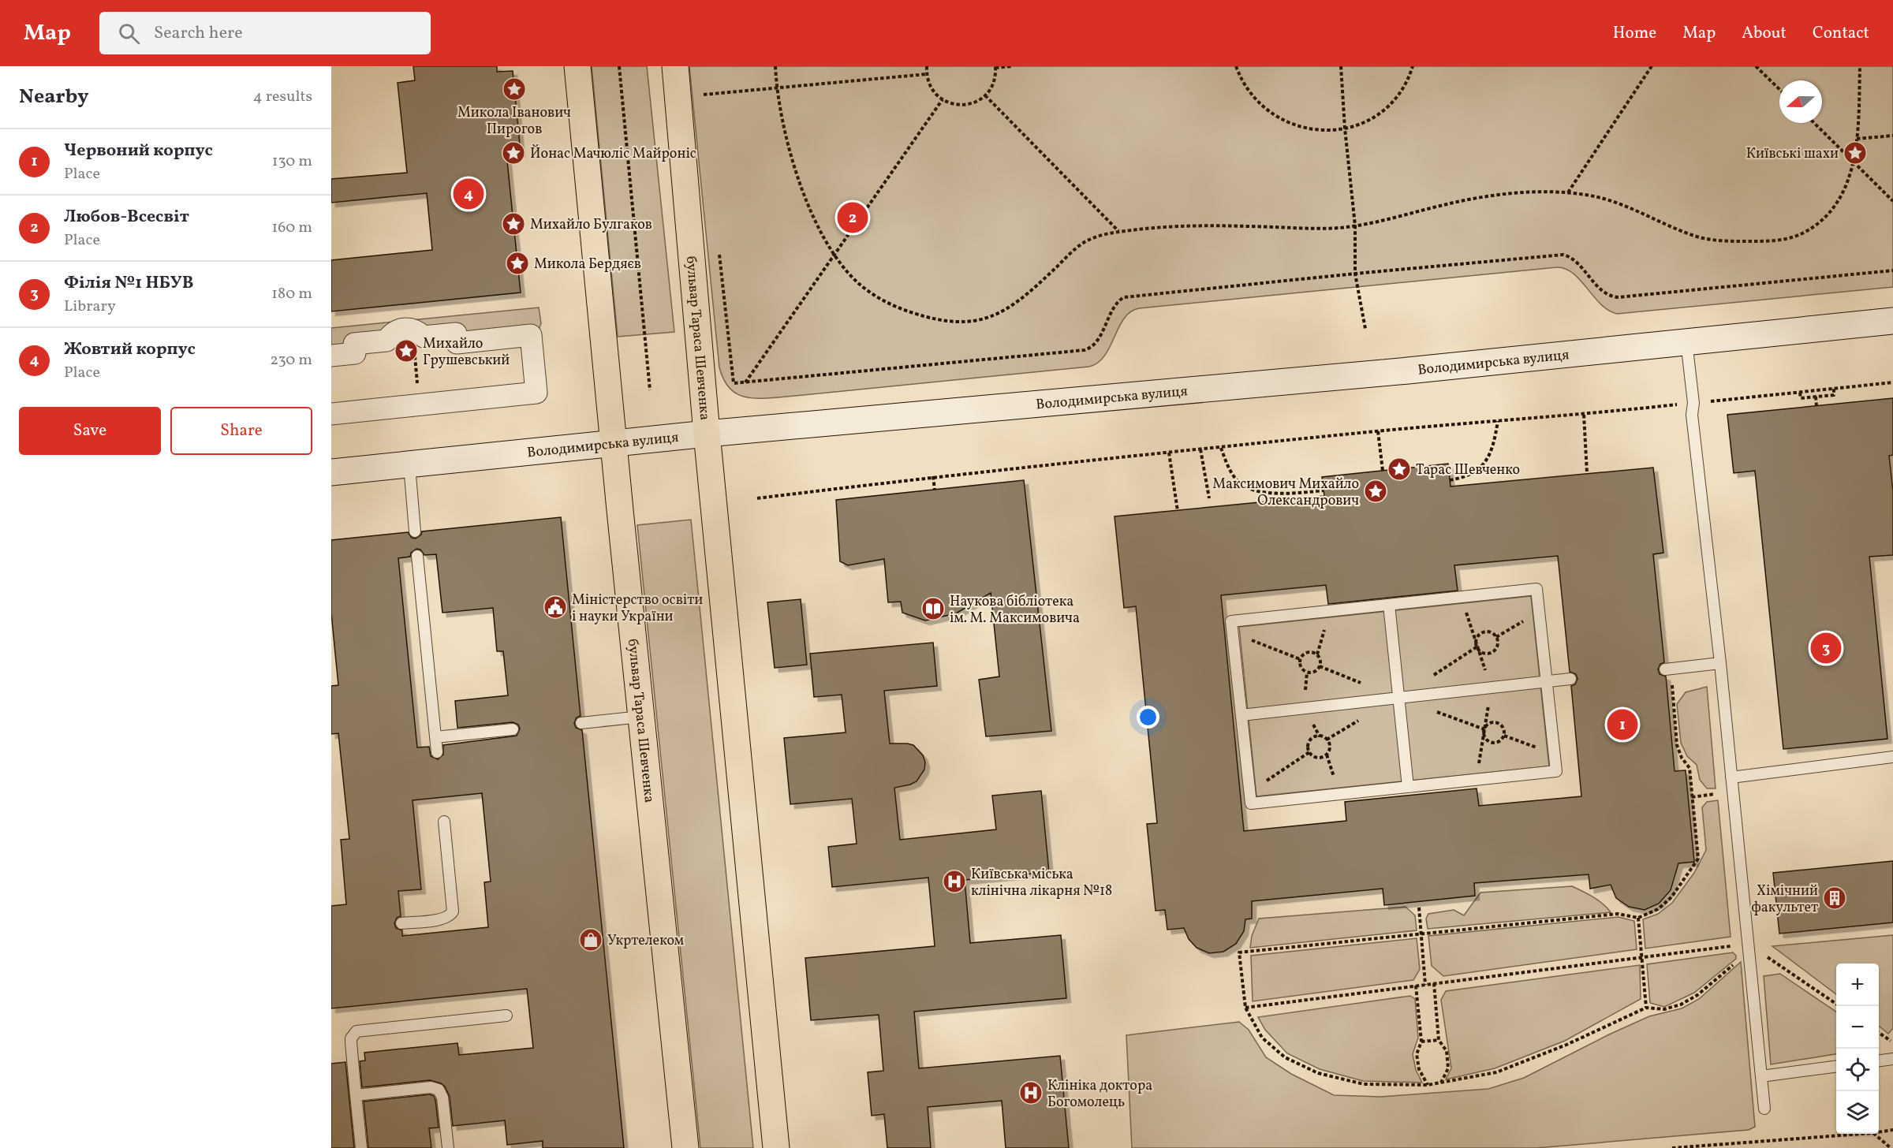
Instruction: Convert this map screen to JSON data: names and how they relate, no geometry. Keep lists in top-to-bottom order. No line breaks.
{"streets":{"main road":["бульвар Тараса Шевченка","Володимирська вулиця"]},"crossings":[["бульвар Тараса Шевченка","Володимирська вулиця"]],"places":{"place":["Микола Іванович Пирогов","Йонас Мачюліс Майроніс","Київські шахи","Михайло Булгаков","Микола Бердяєв","Михайло Грушевський","Тарас Шевченко","Максимович Михайло Олександрович"],"public building":["Міністерство освіти і науки України"],"library":["Наукова бібліотека ім. М. Максимовича"],"hospital":["Київська міська клінічна лікарня №18","Клініка доктора Богомолець"],"building":["Хімічний факультет"],"shop":["Укртелеком"]},"north":"left","page":{"header":"Map","search":"Search here","nav":["Home","Map","About","Contact"],"heading":["Nearby","4 results"],"list":[{"mark":"1","name":"Червоний корпус","note":"Place","value":"130 m"},{"mark":"2","name":"Любов-Всесвіт","note":"Place","value":"160 m"},{"mark":"3","name":"Філія №1 НБУВ","note":"Library","value":"180 m"},{"mark":"4","name":"Жовтий корпус","note":"Place","value":"230 m"}],"pins":["4","2","3","1"],"buttons":["Save","Share"],"map_buttons":["+","−"]}}
